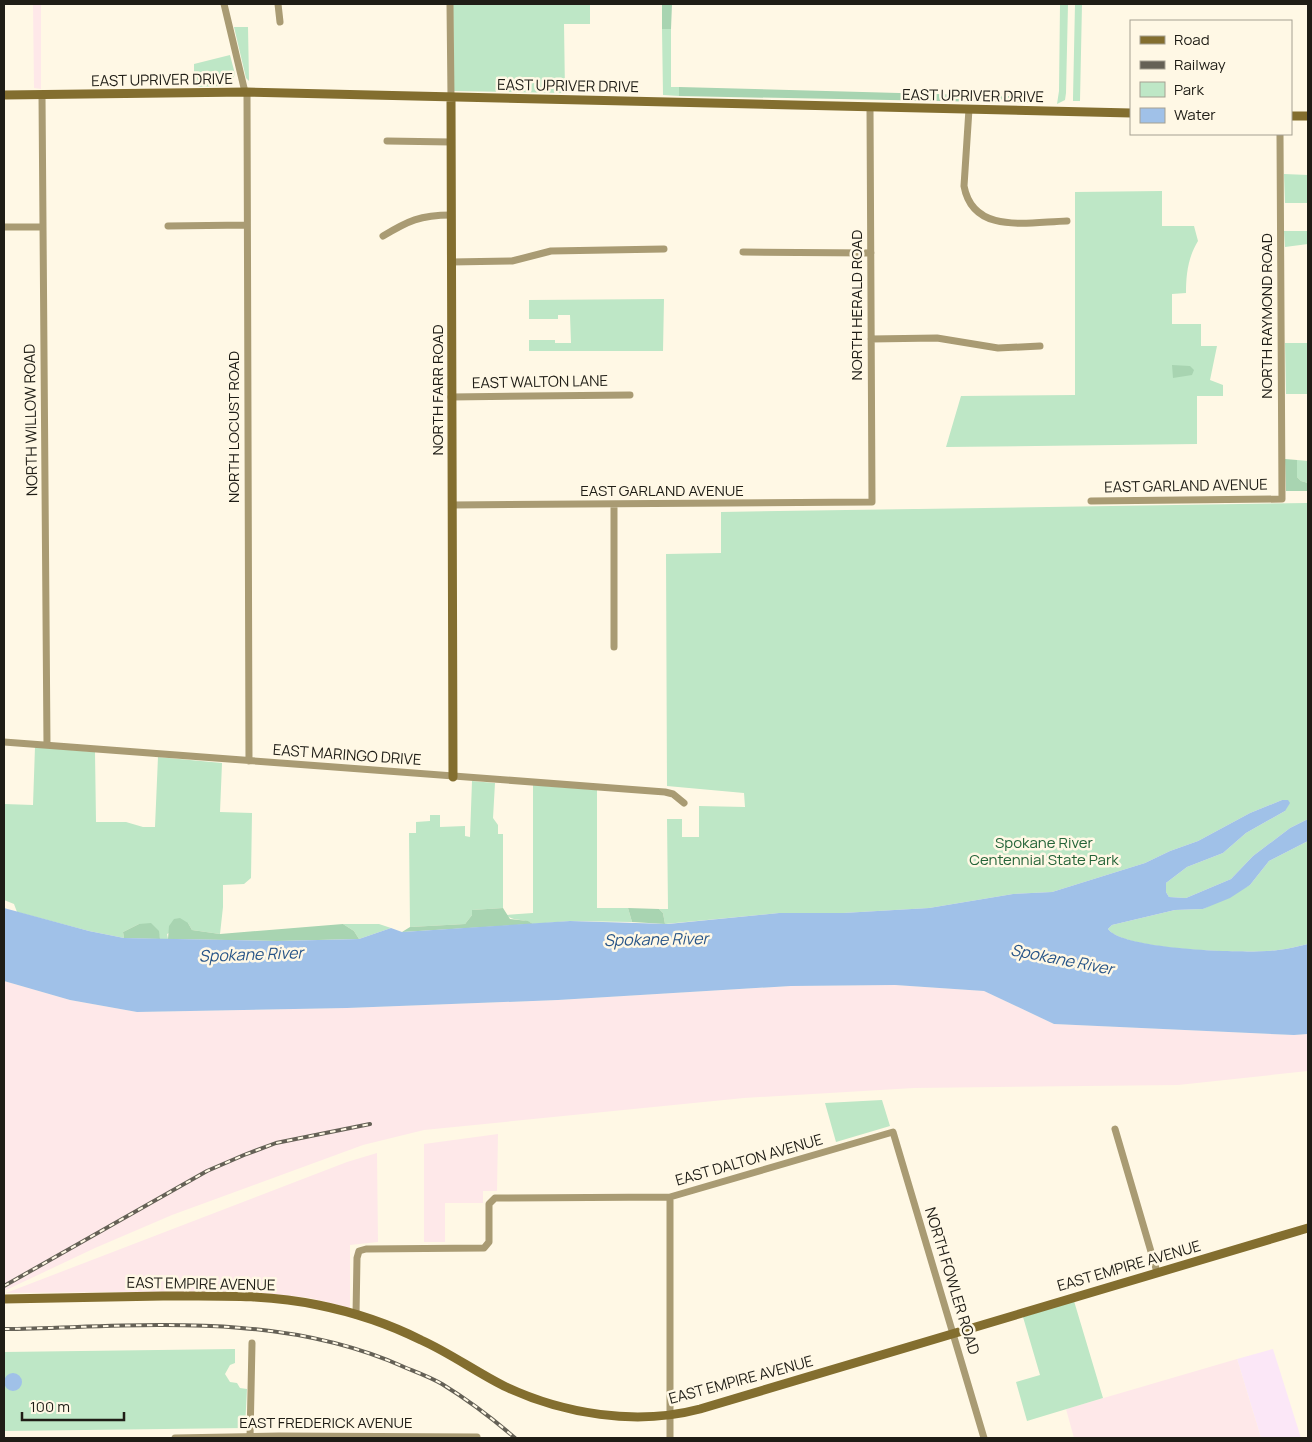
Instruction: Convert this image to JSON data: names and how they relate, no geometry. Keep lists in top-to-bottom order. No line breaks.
{"streets":{"street":["EAST UPRIVER DRIVE","NORTH HERALD ROAD","NORTH RAYMOND ROAD","EAST WALTON LANE","NORTH FARR ROAD","NORTH WILLOW ROAD","NORTH LOCUST ROAD","EAST GARLAND AVENUE","EAST MARINGO DRIVE","EAST DALTON AVENUE","EAST EMPIRE AVENUE","NORTH FOWLER ROAD","EAST FREDERICK AVENUE"]},"crossings":[["EAST UPRIVER DRIVE","NORTH HERALD ROAD"],["EAST UPRIVER DRIVE","NORTH FARR ROAD"],["EAST UPRIVER DRIVE","NORTH WILLOW ROAD"],["EAST UPRIVER DRIVE","NORTH LOCUST ROAD"],["NORTH HERALD ROAD","EAST GARLAND AVENUE"],["NORTH RAYMOND ROAD","EAST GARLAND AVENUE"],["EAST WALTON LANE","NORTH FARR ROAD"],["NORTH FARR ROAD","EAST GARLAND AVENUE"],["NORTH FARR ROAD","EAST MARINGO DRIVE"],["NORTH WILLOW ROAD","EAST MARINGO DRIVE"],["NORTH LOCUST ROAD","EAST MARINGO DRIVE"],["EAST DALTON AVENUE","EAST EMPIRE AVENUE"],["EAST DALTON AVENUE","NORTH FOWLER ROAD"],["EAST EMPIRE AVENUE","NORTH FOWLER ROAD"]],"water":["Spokane River"],"parks":["Spokane River Centennial State Park"],"legend":["Road","Railway","Park","Water"],"scale_bar":"100 m"}
